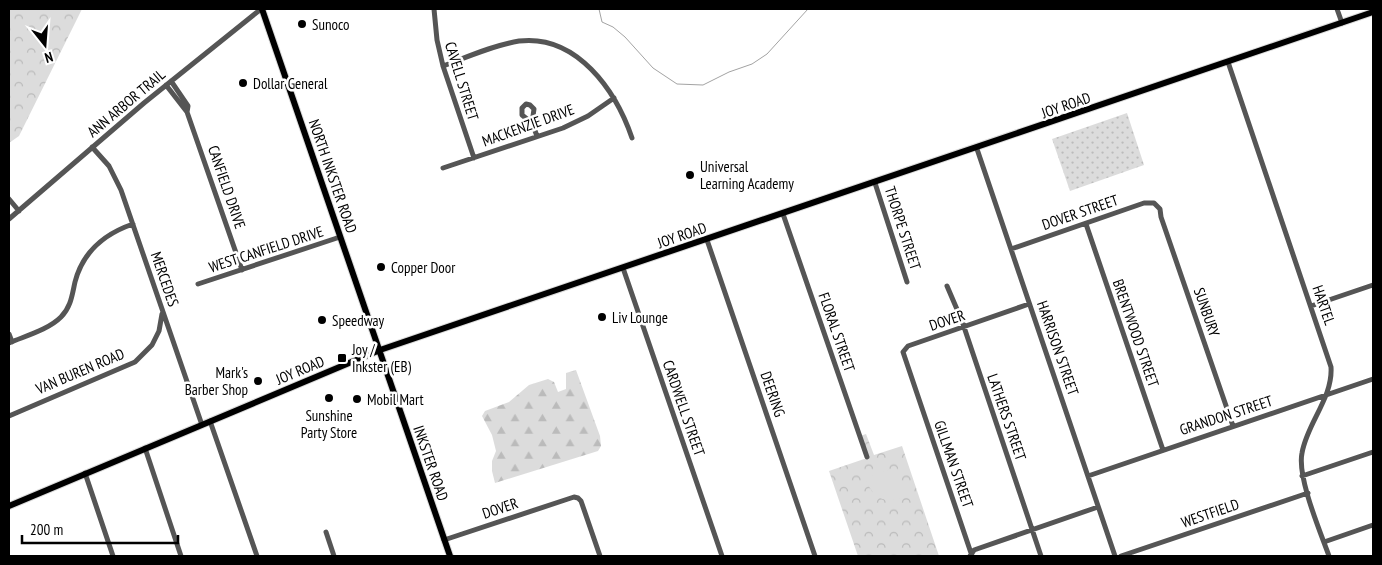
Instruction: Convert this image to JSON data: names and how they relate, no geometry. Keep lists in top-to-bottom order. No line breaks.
{"streets":{"main road":["JOY ROAD","NORTH INKSTER ROAD","INKSTER ROAD"],"street":["CAVELL STREET","ANN ARBOR TRAIL","MACKENZIE DRIVE","CANFIELD DRIVE","DOVER STREET","THORPE STREET","WEST CANFIELD DRIVE","MERCEDES","HARTEL","SUNBURY","DOVER","FLORAL STREET","BRENTWOOD STREET","HARRISON STREET","VAN BUREN ROAD","DEERING","CARDWELL STREET","GRANDON STREET","LATHERS STREET","GILLMAN STREET","WESTFIELD"]},"crossings":[["CAVELL STREET","MACKENZIE DRIVE"],["ANN ARBOR TRAIL","NORTH INKSTER ROAD"],["ANN ARBOR TRAIL","CANFIELD DRIVE"],["ANN ARBOR TRAIL","MERCEDES"],["JOY ROAD","NORTH INKSTER ROAD"],["JOY ROAD","THORPE STREET"],["JOY ROAD","MERCEDES"],["JOY ROAD","HARTEL"],["JOY ROAD","FLORAL STREET"],["JOY ROAD","HARRISON STREET"],["JOY ROAD","DEERING"],["JOY ROAD","CARDWELL STREET"],["JOY ROAD","INKSTER ROAD"],["NORTH INKSTER ROAD","WEST CANFIELD DRIVE"],["NORTH INKSTER ROAD","INKSTER ROAD"],["CANFIELD DRIVE","WEST CANFIELD DRIVE"],["DOVER STREET","SUNBURY"],["DOVER STREET","BRENTWOOD STREET"],["DOVER STREET","HARRISON STREET"],["MERCEDES","VAN BUREN ROAD"],["HARTEL","GRANDON STREET"],["HARTEL","WESTFIELD"],["SUNBURY","GRANDON STREET"],["DOVER","HARRISON STREET"],["DOVER","LATHERS STREET"],["DOVER","INKSTER ROAD"],["DOVER","GILLMAN STREET"],["BRENTWOOD STREET","GRANDON STREET"],["HARRISON STREET","GRANDON STREET"]],"places":{"other":["Sunoco","Dollar General","Universal Learning Academy","Copper Door","Liv Lounge","Speedway","Mark's Barber Shop","Sunshine Party Store","Mobil Mart"],"transit":["Joy / Inkster (EB)"]},"scale_bar":"200 m","north":"bottom"}
